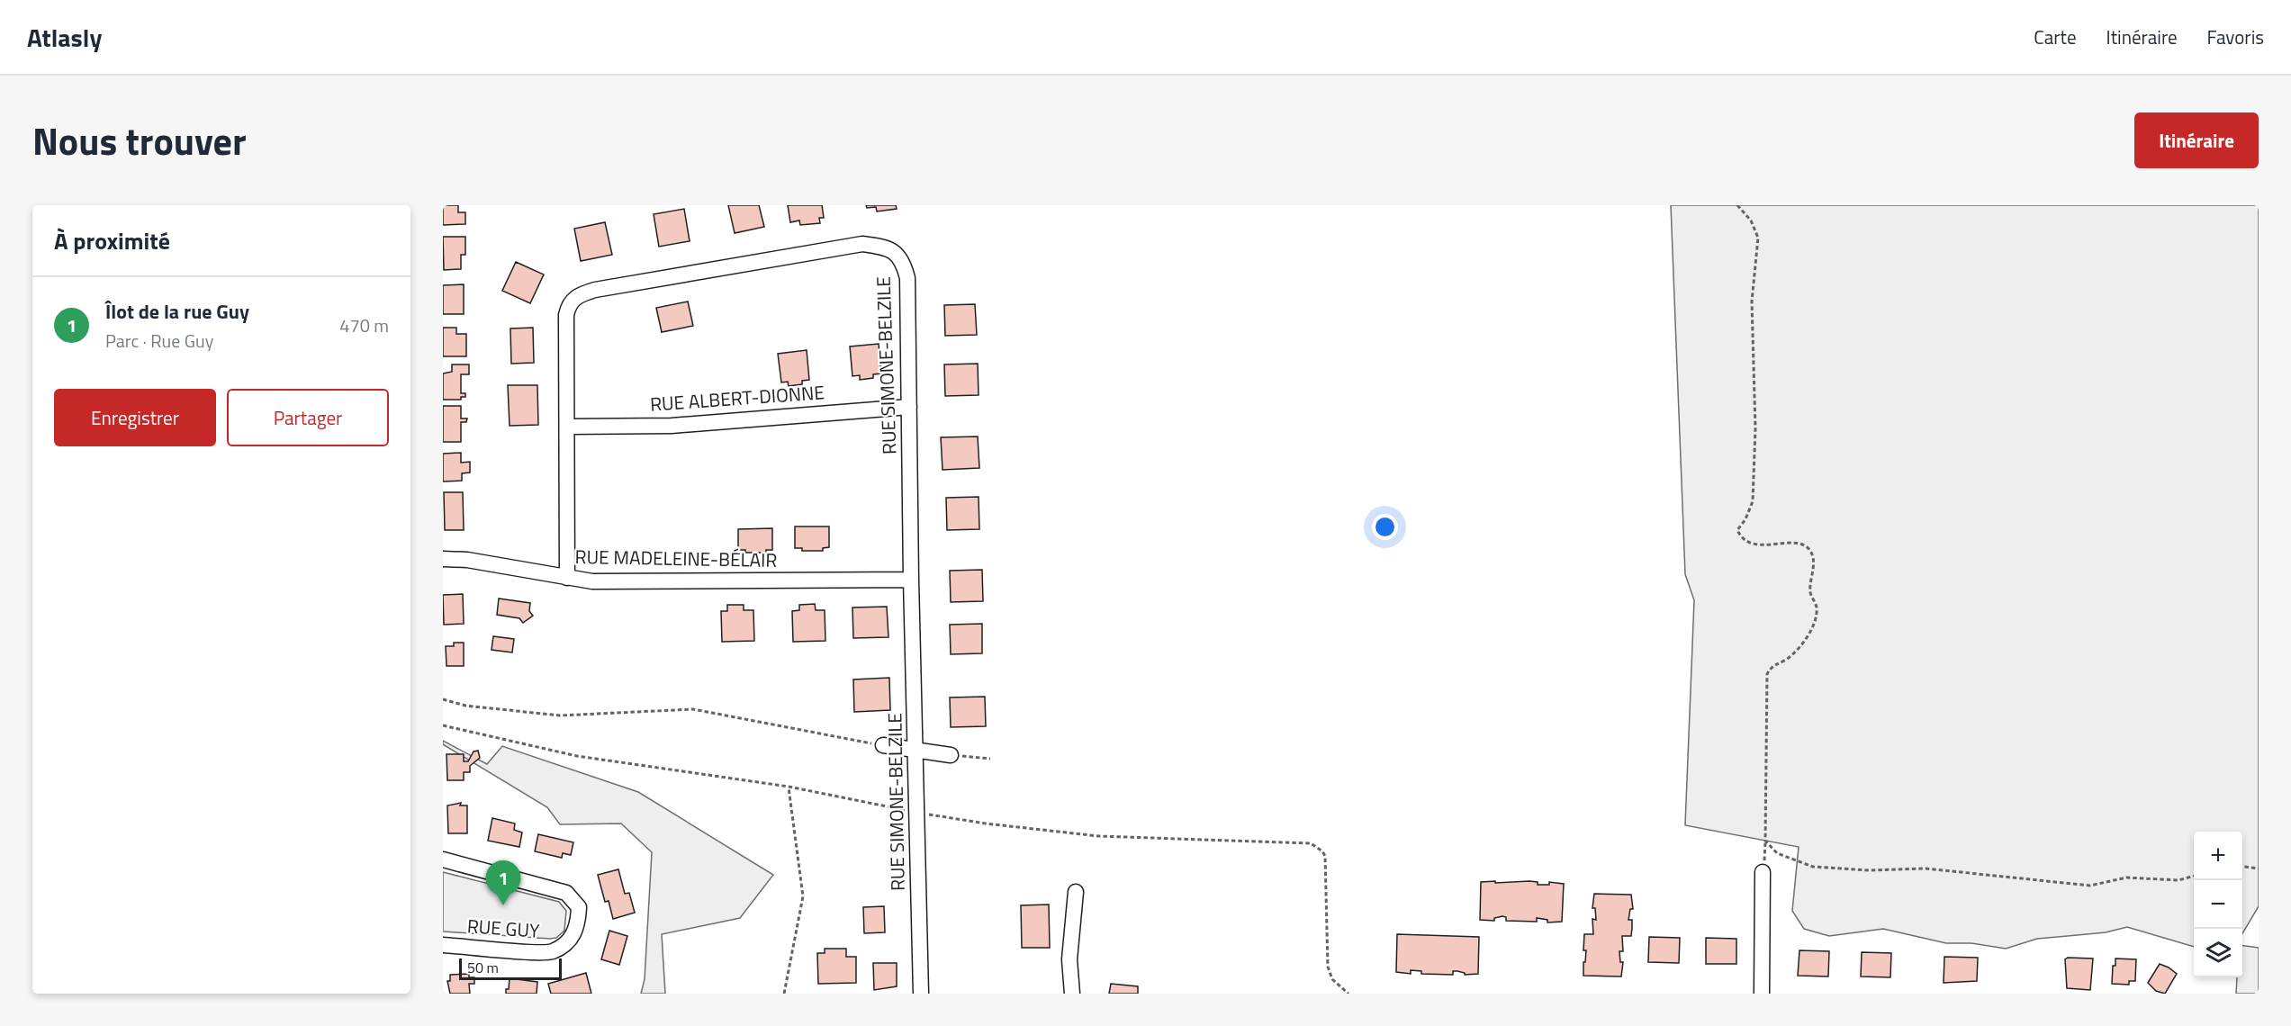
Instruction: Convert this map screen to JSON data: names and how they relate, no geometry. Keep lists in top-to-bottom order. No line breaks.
{"streets":{"street":["RUE SIMONE-BELZILE","RUE ALBERT-DIONNE","RUE MADELEINE-BÉLAIR","RUE GUY"]},"crossings":[["RUE SIMONE-BELZILE","RUE ALBERT-DIONNE"],["RUE SIMONE-BELZILE","RUE MADELEINE-BÉLAIR"]],"scale_bar":"50 m","page":{"header":"Atlasly","nav":["Carte","Itinéraire","Favoris"],"title":"Nous trouver","buttons":["Itinéraire",["Enregistrer","Partager"]],"heading":"À proximité","list":[{"mark":"1","name":"Îlot de la rue Guy","note":"Parc · Rue Guy","value":"470 m"}],"map_buttons":["+","−"],"pins":"1","scale":"50 m"}}
